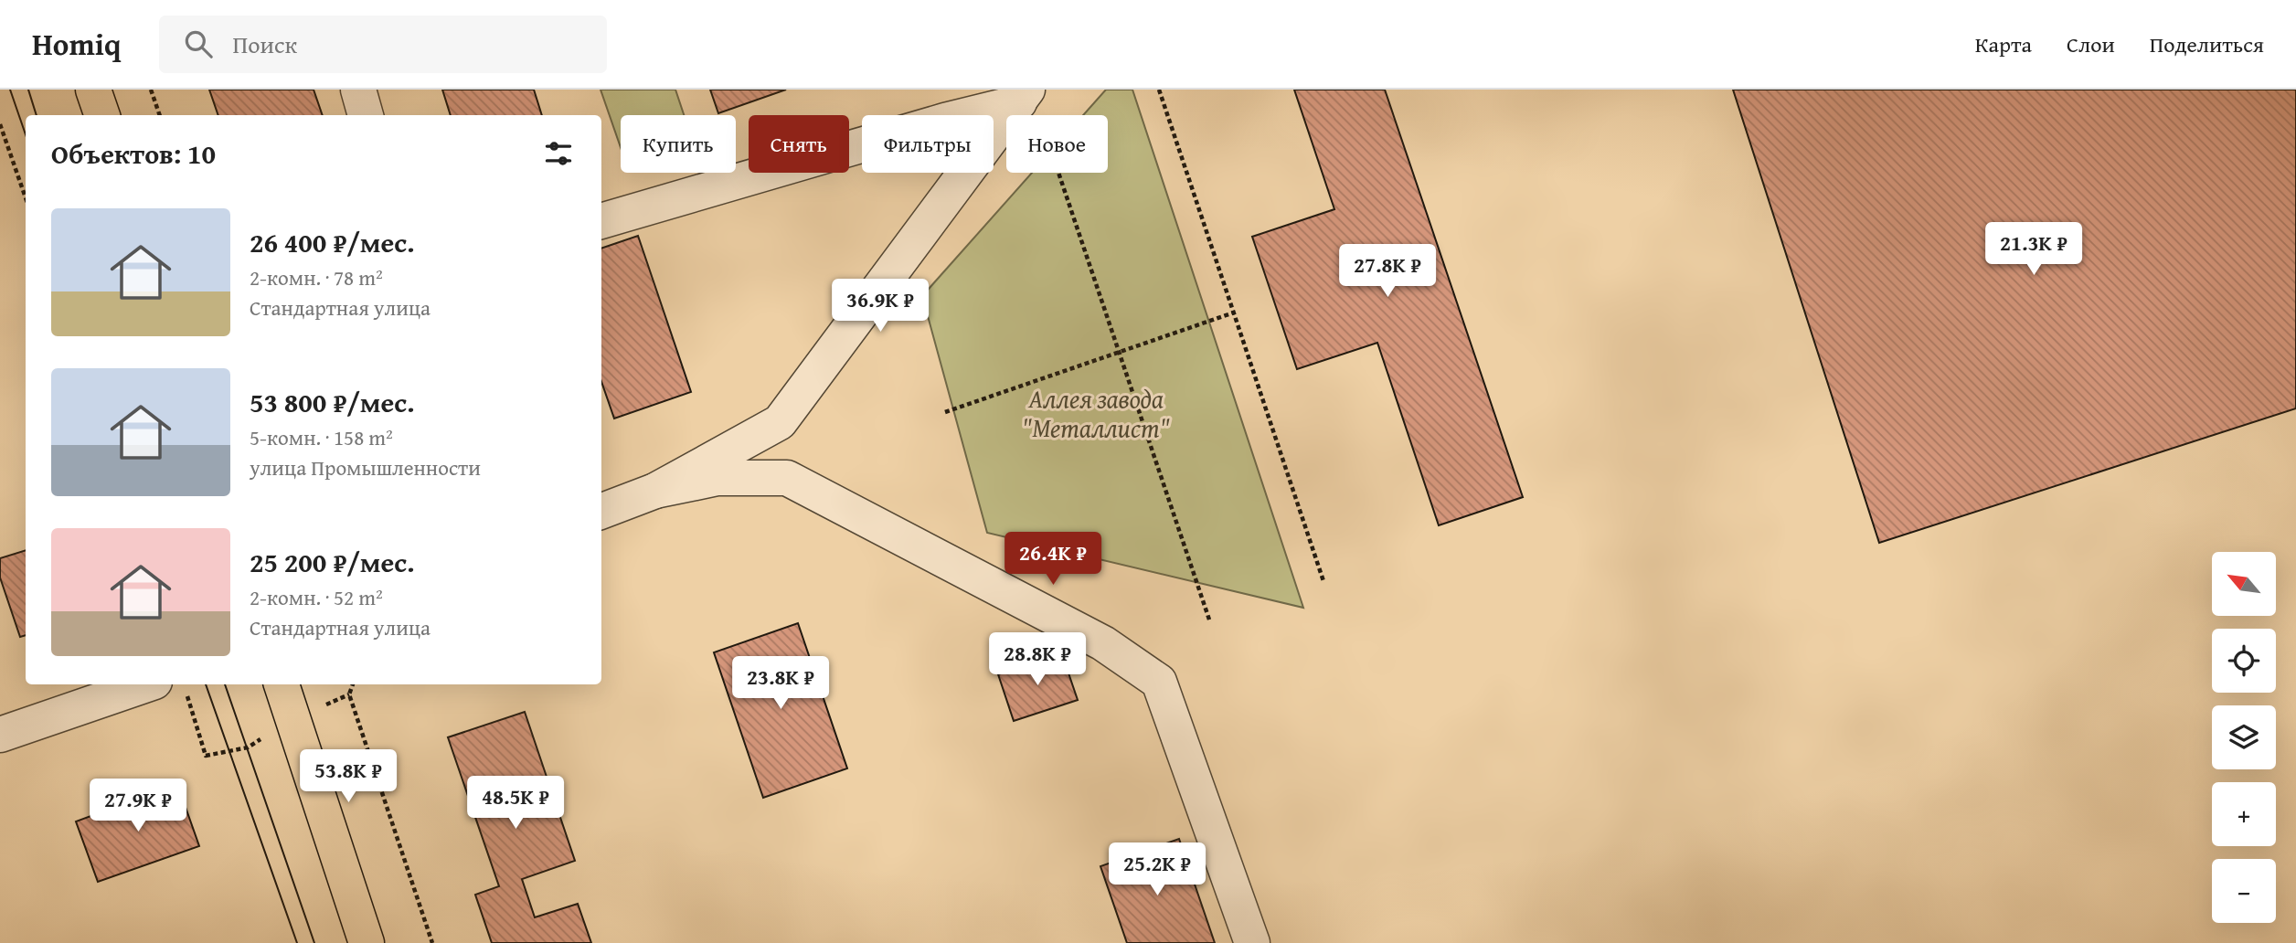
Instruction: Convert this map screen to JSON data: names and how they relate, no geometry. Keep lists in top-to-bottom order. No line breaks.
{"parks":["Аллея завода \"Металлист\""],"north":"top left","page":{"header":"Homiq","search":"Поиск","nav":["Карта","Слои","Поделиться"],"chip":["Купить","Снять","Фильтры","Новое"],"heading":"Объектов: 10","list":[{"name":"26 400 ₽/мес.","note":"2-комн. · 78 m² · Стандартная улица"},{"name":"53 800 ₽/мес.","note":"5-комн. · 158 m² · улица Промышленности"},{"name":"25 200 ₽/мес.","note":"2-комн. · 52 m² · Стандартная улица"}],"price":["21.3K ₽","27.8K ₽","36.9K ₽","26.4K ₽","28.8K ₽","23.8K ₽","53.8K ₽","48.5K ₽","27.9K ₽","25.2K ₽"],"map_buttons":["+","−"]}}
